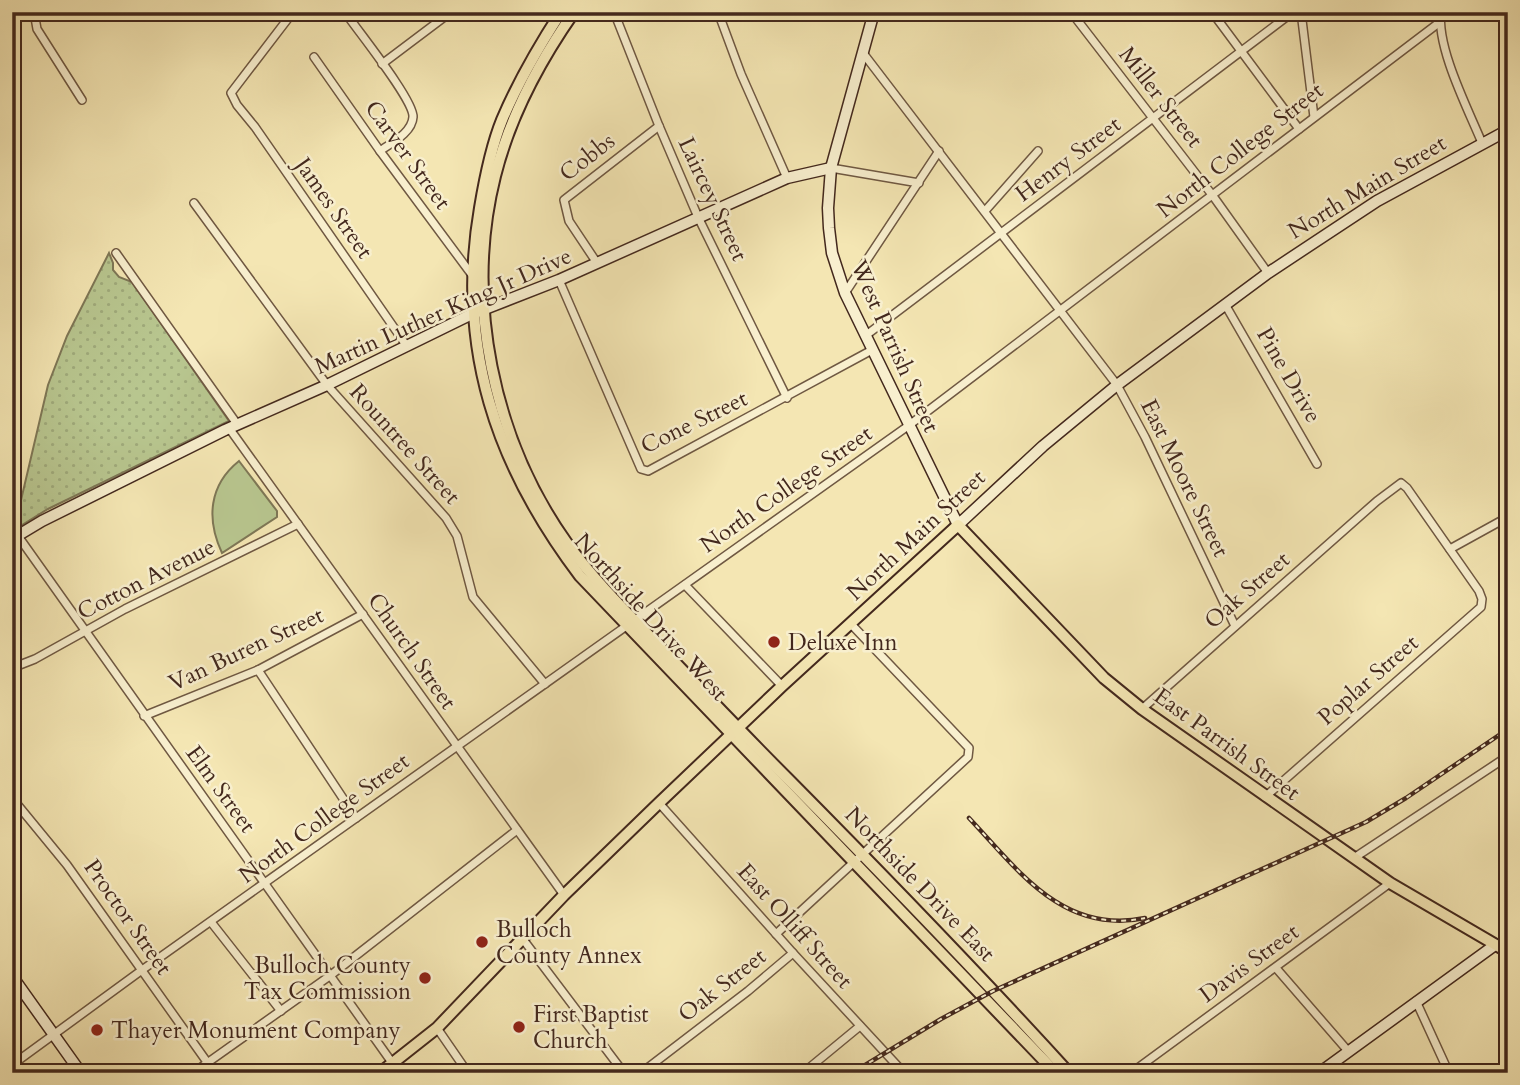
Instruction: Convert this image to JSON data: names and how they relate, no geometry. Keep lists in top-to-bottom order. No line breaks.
{"streets":{"main road":["North Main Street","Northside Drive West","East Parrish Street","Northside Drive East"],"street":["Miller Street","North College Street","Carver Street","Cobbs","Henry Street","Laircey Street","James Street","Martin Luther King Jr Drive","West Parrish Street","Pine Drive","Cone Street","Rountree Street","East Moore Street","Cotton Avenue","Oak Street","Van Buren Street","Church Street","Poplar Street","Elm Street","Proctor Street","East Olliff Street","Davis Street"]},"crossings":[["Miller Street","North College Street"],["Miller Street","Henry Street"],["Miller Street","North Main Street"],["North College Street","West Parrish Street"],["North College Street","Rountree Street"],["North College Street","East Moore Street"],["North College Street","Northside Drive West"],["North College Street","Church Street"],["North College Street","Elm Street"],["North College Street","Proctor Street"],["Carver Street","Northside Drive West"],["Cobbs","Laircey Street"],["Cobbs","Martin Luther King Jr Drive"],["Henry Street","West Parrish Street"],["Henry Street","East Moore Street"],["North Main Street","West Parrish Street"],["North Main Street","Pine Drive"],["North Main Street","East Moore Street"],["North Main Street","Oak Street"],["North Main Street","Northside Drive West"],["North Main Street","Church Street"],["North Main Street","East Parrish Street"],["North Main Street","Elm Street"],["North Main Street","Northside Drive East"],["North Main Street","East Olliff Street"],["Laircey Street","Martin Luther King Jr Drive"],["Laircey Street","Cone Street"],["James Street","Martin Luther King Jr Drive"],["Martin Luther King Jr Drive","West Parrish Street"],["Martin Luther King Jr Drive","Cone Street"],["Martin Luther King Jr Drive","Rountree Street"],["Martin Luther King Jr Drive","Northside Drive West"],["Martin Luther King Jr Drive","Church Street"],["Martin Luther King Jr Drive","Elm Street"],["West Parrish Street","Cone Street"],["West Parrish Street","East Moore Street"],["West Parrish Street","East Parrish Street"],["East Moore Street","Oak Street"],["Cotton Avenue","Church Street"],["Cotton Avenue","Elm Street"],["Oak Street","Poplar Street"],["Oak Street","East Parrish Street"],["Oak Street","Northside Drive East"],["Oak Street","East Olliff Street"],["Northside Drive West","Northside Drive East"],["Van Buren Street","Church Street"],["Van Buren Street","Elm Street"],["Poplar Street","East Parrish Street"],["East Parrish Street","Davis Street"]],"places":["Deluxe Inn","Bulloch County Annex","Bulloch County Tax Commission","First Baptist Church","Thayer Monument Company"]}
